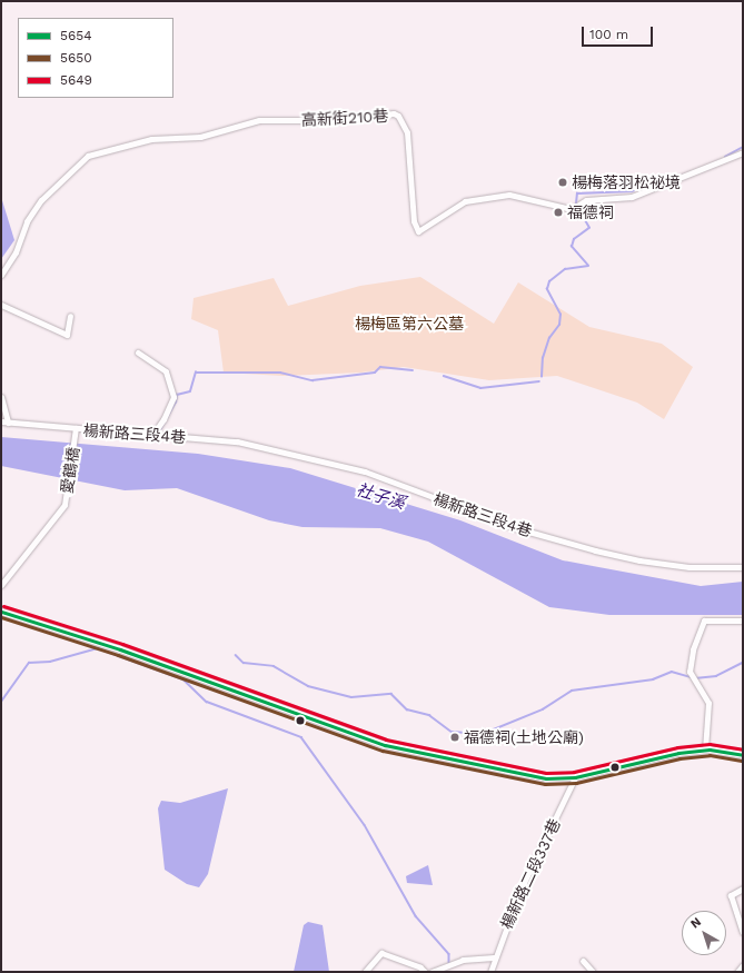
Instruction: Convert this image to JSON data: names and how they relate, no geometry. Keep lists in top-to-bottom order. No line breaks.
{"streets":{"street":["高新街210巷","楊新路三段4巷","愛鶴橋","楊新路二段337巷"]},"crossings":[["楊新路三段4巷","愛鶴橋"]],"water":["社子溪"],"parks":["楊梅區第六公墓"],"places":["楊梅落羽松祕境","福德祠","福德祠(土地公廟)"],"lines":["transit line 5649","transit line 5654","transit line 5650"],"legend":["5654","5650","5649"],"scale_bar":"100 m","north":"top left"}
